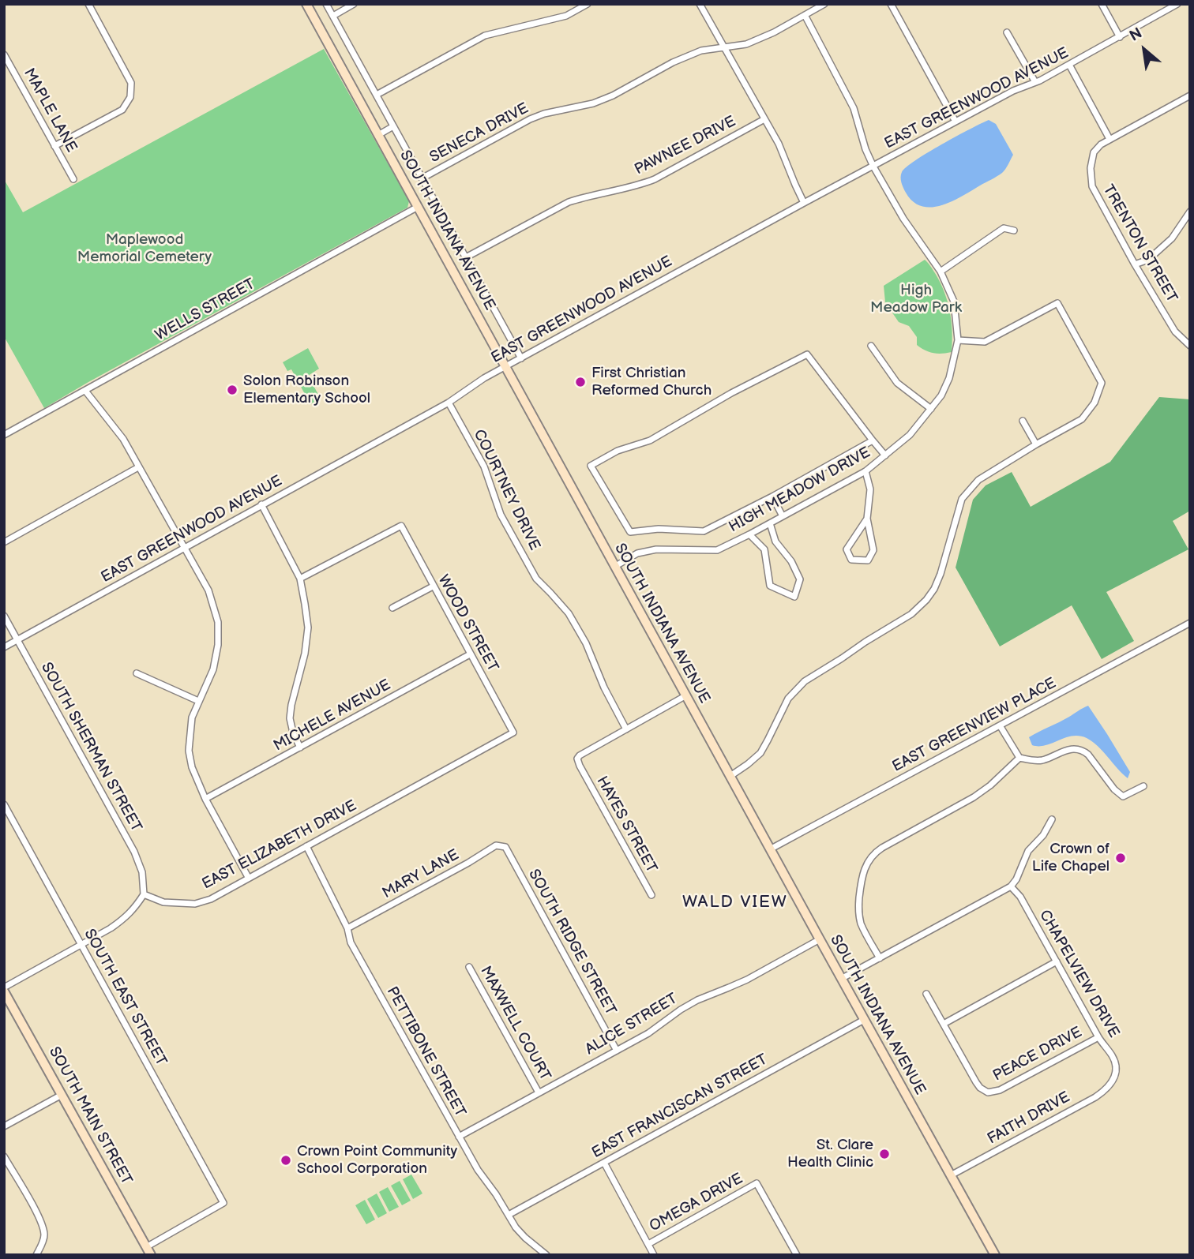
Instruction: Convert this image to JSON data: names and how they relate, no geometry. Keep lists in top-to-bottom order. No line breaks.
{"streets":{"main road":["SOUTH INDIANA AVENUE","SOUTH MAIN STREET"],"street":["EAST GREENWOOD AVENUE","MAPLE LANE","SENECA DRIVE","PAWNEE DRIVE","TRENTON STREET","WELLS STREET","COURTNEY DRIVE","HIGH MEADOW DRIVE","WOOD STREET","MICHELE AVENUE","EAST GREENVIEW PLACE","SOUTH SHERMAN STREET","HAYES STREET","EAST ELIZABETH DRIVE","MARY LANE","SOUTH RIDGE STREET","CHAPELVIEW DRIVE","SOUTH EAST STREET","MAXWELL COURT","ALICE STREET","PETTIBONE STREET","PEACE DRIVE","EAST FRANCISCAN STREET","FAITH DRIVE","OMEGA DRIVE"]},"crossings":[["EAST GREENWOOD AVENUE","SOUTH INDIANA AVENUE"],["EAST GREENWOOD AVENUE","COURTNEY DRIVE"],["EAST GREENWOOD AVENUE","HIGH MEADOW DRIVE"],["EAST GREENWOOD AVENUE","SOUTH SHERMAN STREET"],["SENECA DRIVE","HIGH MEADOW DRIVE"],["SOUTH INDIANA AVENUE","WELLS STREET"],["SOUTH INDIANA AVENUE","HIGH MEADOW DRIVE"],["SOUTH INDIANA AVENUE","EAST GREENVIEW PLACE"],["SOUTH INDIANA AVENUE","ALICE STREET"],["SOUTH INDIANA AVENUE","EAST FRANCISCAN STREET"],["SOUTH INDIANA AVENUE","FAITH DRIVE"],["COURTNEY DRIVE","HAYES STREET"],["WOOD STREET","MICHELE AVENUE"],["WOOD STREET","EAST ELIZABETH DRIVE"],["SOUTH SHERMAN STREET","EAST ELIZABETH DRIVE"],["EAST ELIZABETH DRIVE","PETTIBONE STREET"],["MARY LANE","SOUTH RIDGE STREET"],["MARY LANE","PETTIBONE STREET"],["SOUTH RIDGE STREET","ALICE STREET"],["CHAPELVIEW DRIVE","PEACE DRIVE"],["CHAPELVIEW DRIVE","FAITH DRIVE"],["SOUTH EAST STREET","SOUTH MAIN STREET"],["MAXWELL COURT","ALICE STREET"],["ALICE STREET","PETTIBONE STREET"],["PETTIBONE STREET","EAST FRANCISCAN STREET"]],"districts":["WALD VIEW"],"parks":["Maplewood Memorial Cemetery","High Meadow Park"],"places":["First Christian Reformed Church","Solon Robinson Elementary School","Crown of Life Chapel","St. Clare Health Clinic","Crown Point Community School Corporation"],"north":"top left"}
